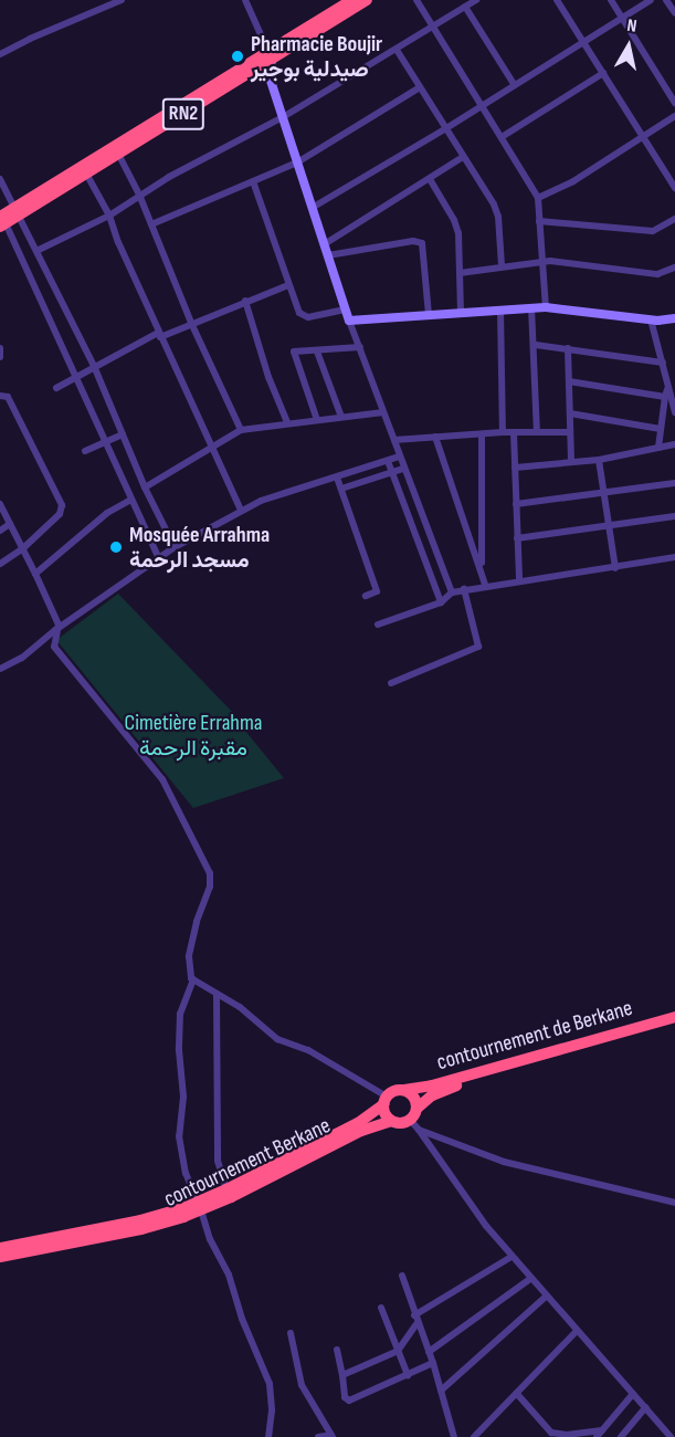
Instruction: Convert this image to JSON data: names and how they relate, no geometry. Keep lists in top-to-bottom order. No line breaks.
{"streets":{"highway":["RN2","contournement de Berkane","contournement Berkane"]},"crossings":[["contournement de Berkane","contournement Berkane"]],"parks":["Cimetière Errahma مقبرة الرحمة"],"places":["Pharmacie Boujir صيدلية بوجير","Mosquée Arrahma مسجد الرحمة"],"north":"top"}
